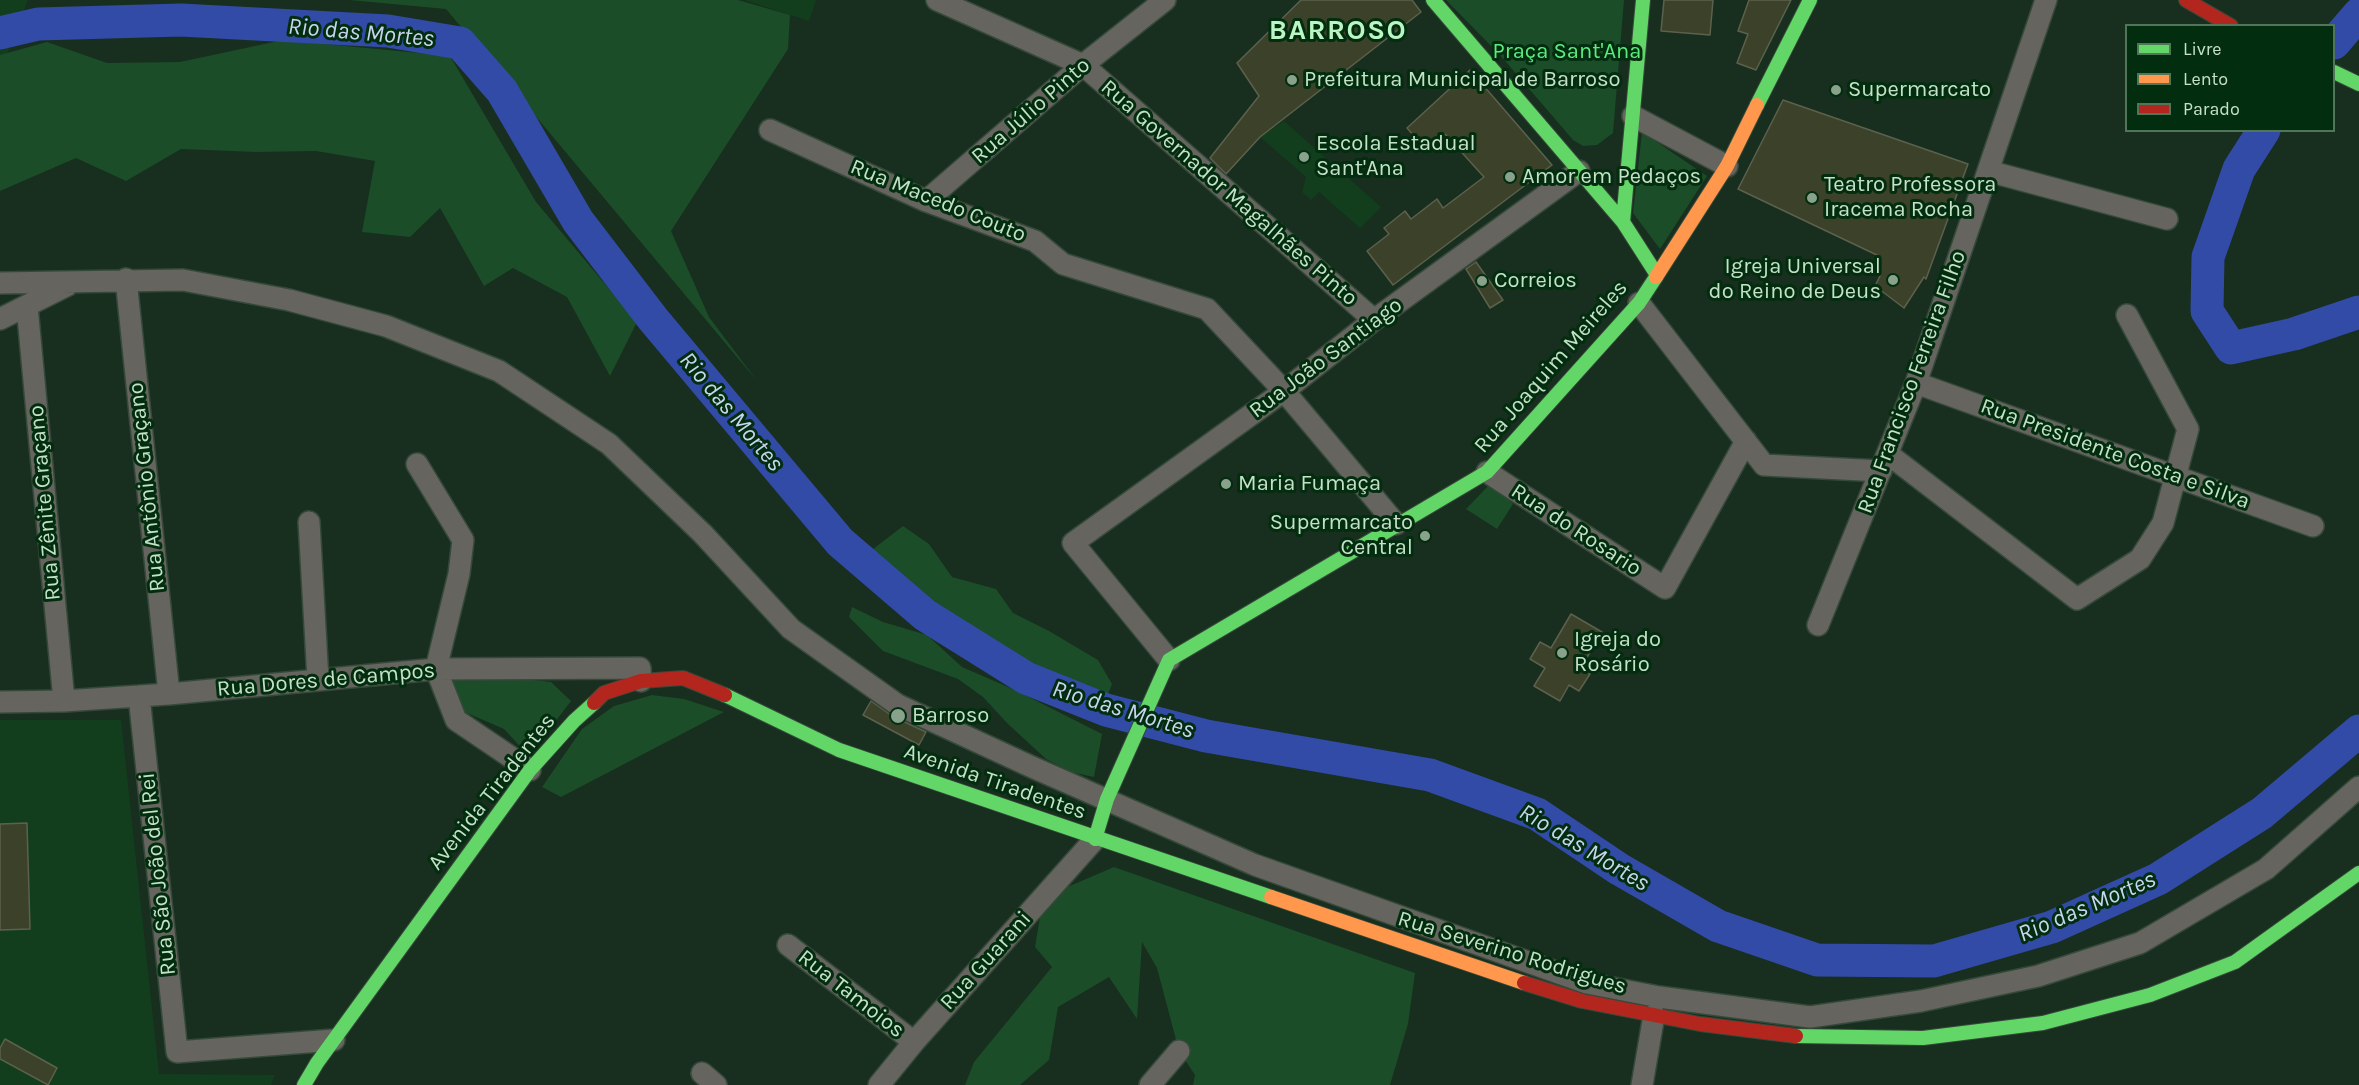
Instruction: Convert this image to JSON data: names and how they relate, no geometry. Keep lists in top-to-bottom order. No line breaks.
{"streets":{"street":["Rua Júlio Pinto","Rua Governador Magalhães Pinto","Rua Macedo Couto","Rua João Santiago","Rua Joaquim Meireles","Rua Francisco Ferreira Filho","Rua Presidente Costa e Silva","Rua Antônio Graçano","Rua Zênite Graçano","Rua do Rosario","Rua Dores de Campos","Avenida Tiradentes","Rua São João del Rei","Rua Severino Rodrigues","Rua Guarani","Rua Tamoios"]},"crossings":[["Rua Júlio Pinto","Rua Governador Magalhães Pinto"],["Rua Júlio Pinto","Rua Macedo Couto"],["Rua Governador Magalhães Pinto","Rua João Santiago"],["Rua Macedo Couto","Rua João Santiago"],["Rua Macedo Couto","Rua Joaquim Meireles"],["Rua João Santiago","Rua Joaquim Meireles"],["Rua Joaquim Meireles","Rua do Rosario"],["Rua Francisco Ferreira Filho","Rua Presidente Costa e Silva"],["Rua Antônio Graçano","Rua Dores de Campos"],["Rua Zênite Graçano","Rua Dores de Campos"],["Rua Dores de Campos","Avenida Tiradentes"],["Rua Dores de Campos","Rua São João del Rei"],["Avenida Tiradentes","Rua São João del Rei"],["Avenida Tiradentes","Rua Severino Rodrigues"],["Avenida Tiradentes","Rua Guarani"],["Rua Severino Rodrigues","Rua Guarani"],["Rua Guarani","Rua Tamoios"]],"districts":["BARROSO"],"water":["Rio das Mortes"],"parks":["Praça Sant'Ana"],"places":["Prefeitura Municipal de Barroso","Supermarcato","Escola Estadual Sant'Ana","Amor em Pedaços","Teatro Professora Iracema Rocha","Igreja Universal do Reino de Deus","Correios","Maria Fumaça","Supermarcato Central","Igreja do Rosário","Barroso"],"legend":["Livre","Lento","Parado"]}
